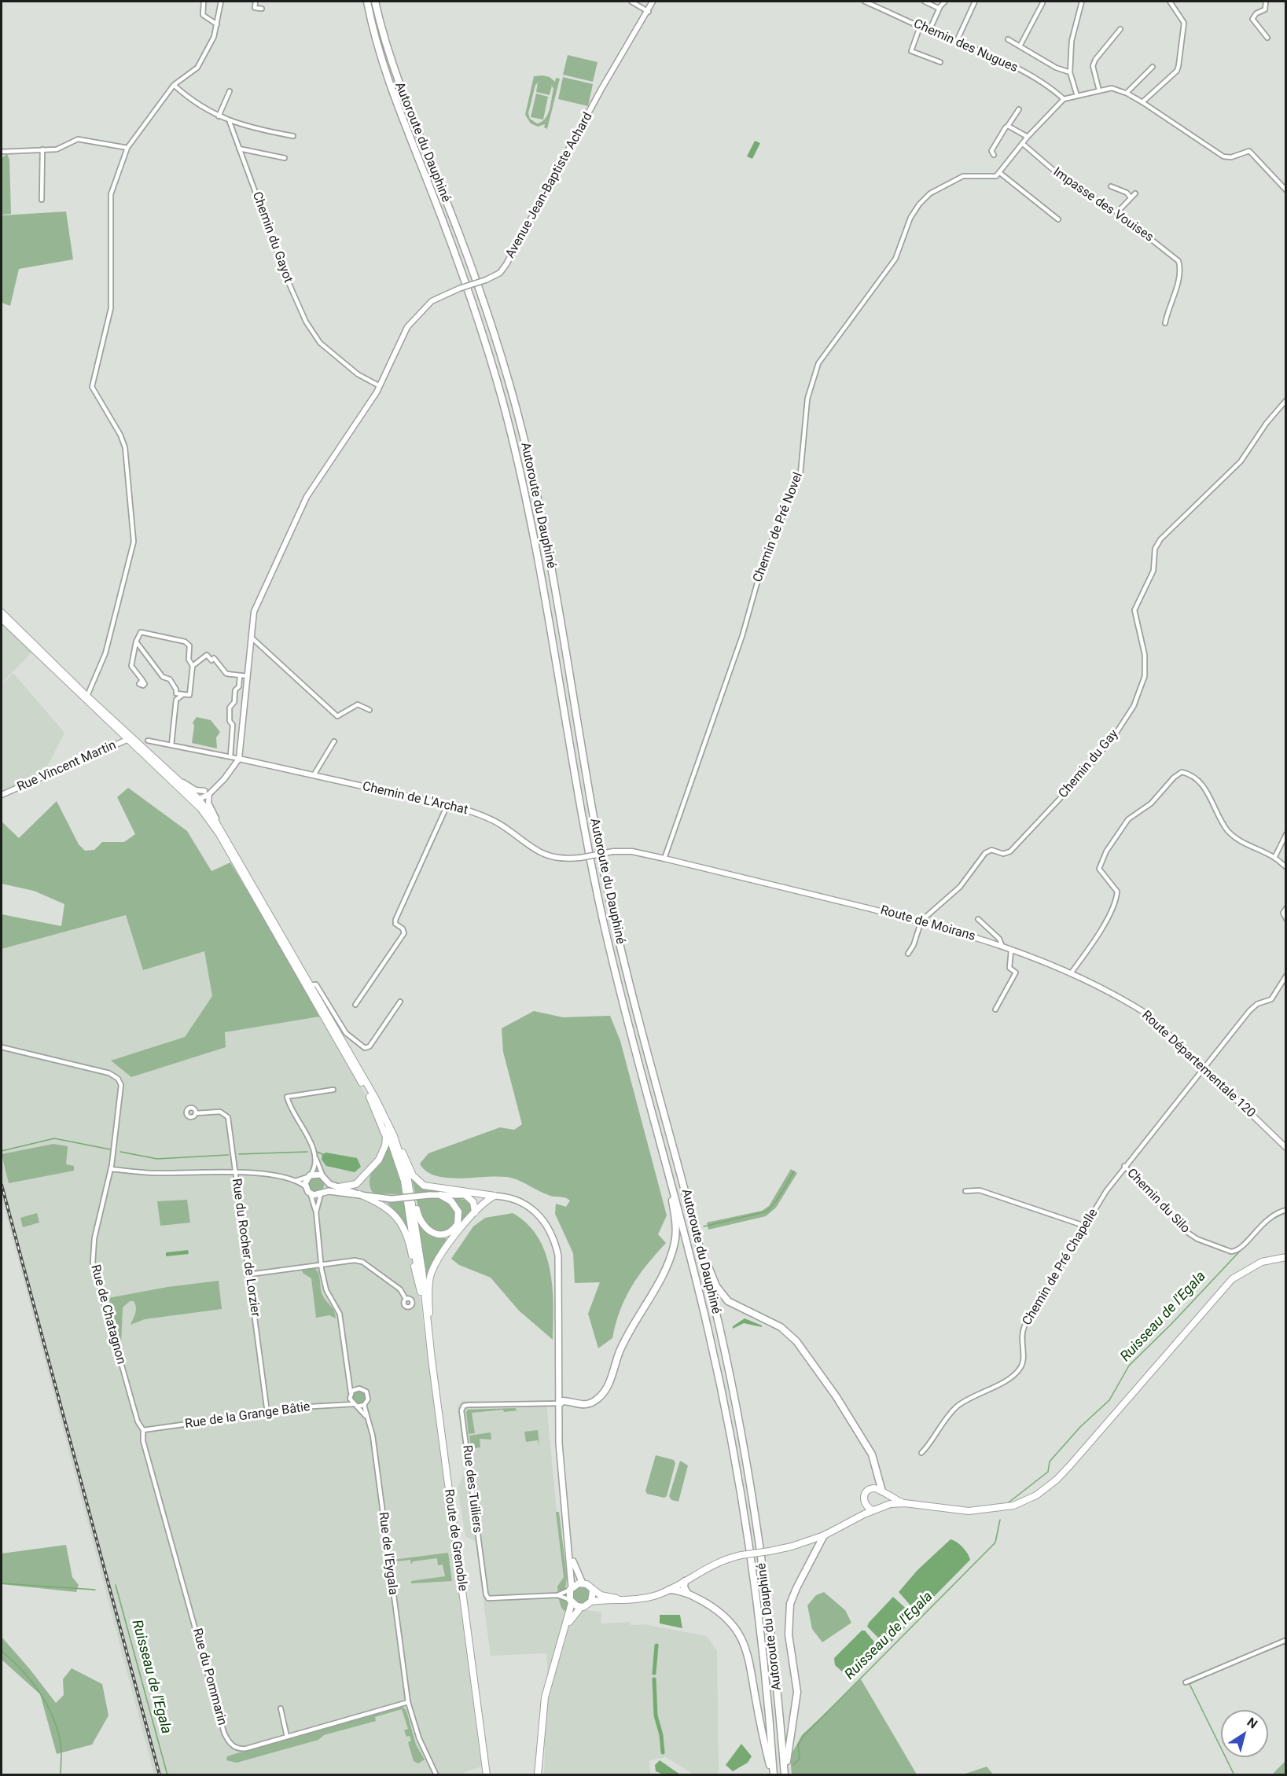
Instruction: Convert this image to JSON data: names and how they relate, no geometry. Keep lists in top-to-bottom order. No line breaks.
{"streets":{"highway":["Autoroute du Dauphiné"],"main road":["Route de Grenoble"],"street":["Chemin des Nugues","Avenue Jean-Baptiste Achard","Impasse des Vouises","Chemin du Gayot","Chemin de Pré Novel","Chemin du Gay","Rue Vincent Martin","Chemin de L'Archat","Route de Moirans","Route Départementale 120","Chemin du Silo","Rue du Rocher de Lorzier","Chemin de Pré Chapelle","Rue de Chatagnon","Rue de la Grange Bâtie","Rue des Tuiliers","Rue de l'Eygala","Rue du Pommarin"]},"crossings":[["Avenue Jean-Baptiste Achard","Chemin du Gayot"],["Avenue Jean-Baptiste Achard","Chemin de L'Archat"],["Chemin de Pré Novel","Chemin de L'Archat"],["Chemin de Pré Novel","Route de Moirans"],["Chemin du Gay","Route de Moirans"],["Chemin de L'Archat","Route de Moirans"],["Route de Moirans","Route Départementale 120"],["Route Départementale 120","Chemin de Pré Chapelle"],["Chemin du Silo","Chemin de Pré Chapelle"],["Rue du Rocher de Lorzier","Rue de la Grange Bâtie"],["Rue de Chatagnon","Rue de la Grange Bâtie"],["Rue de Chatagnon","Rue du Pommarin"],["Rue de la Grange Bâtie","Rue de l'Eygala"],["Rue de la Grange Bâtie","Rue du Pommarin"],["Rue de l'Eygala","Rue du Pommarin"]],"water":["Ruisseau de l'Egala"],"north":"top right"}
